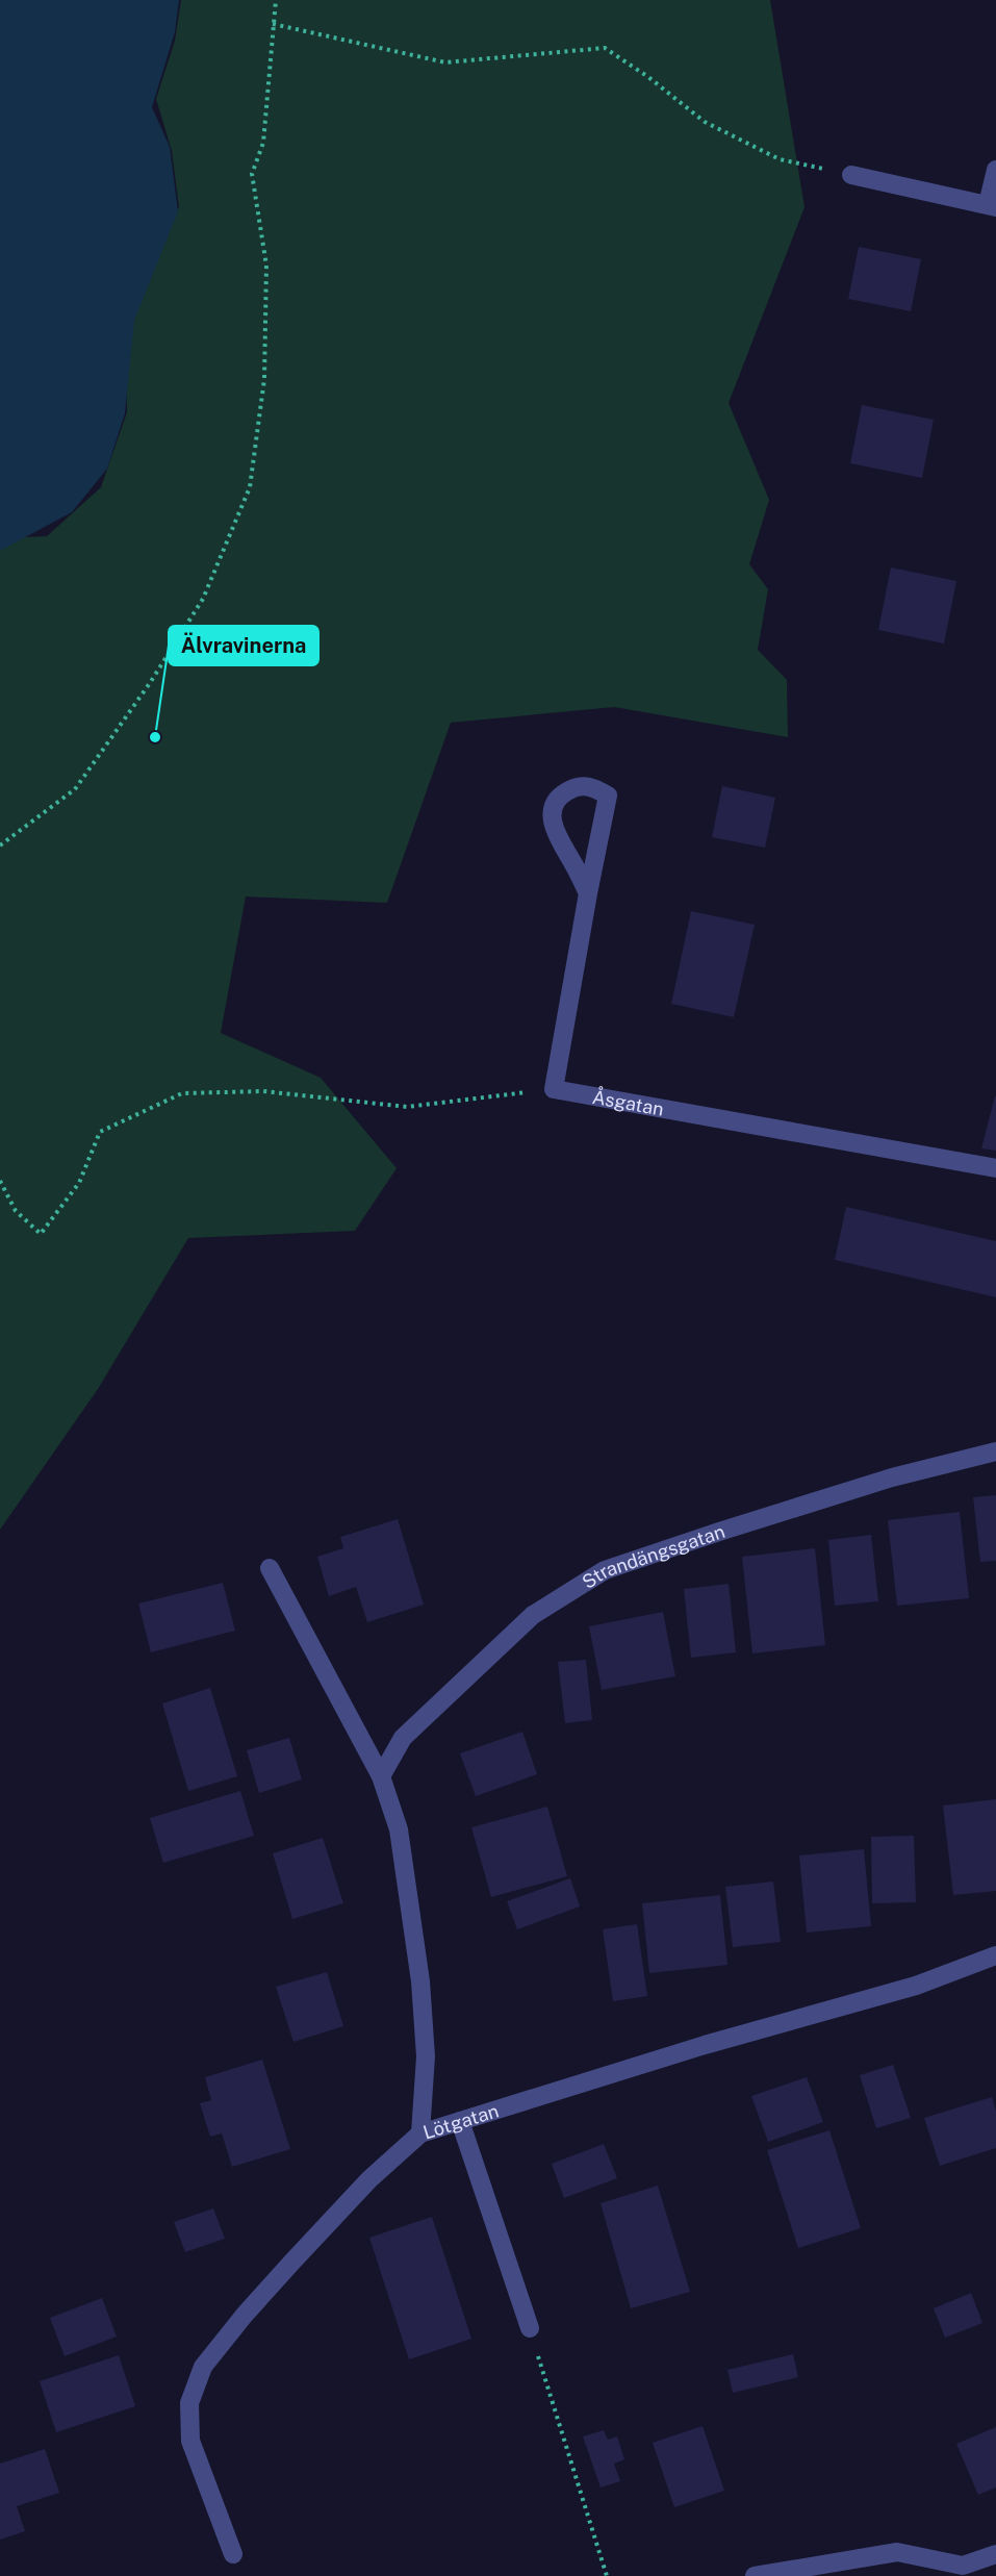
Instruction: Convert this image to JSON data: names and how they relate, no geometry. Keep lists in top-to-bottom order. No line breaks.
{"streets":{"street":["Åsgatan","Strandängsgatan","Lötgatan"]},"places":["Älvravinerna"]}
